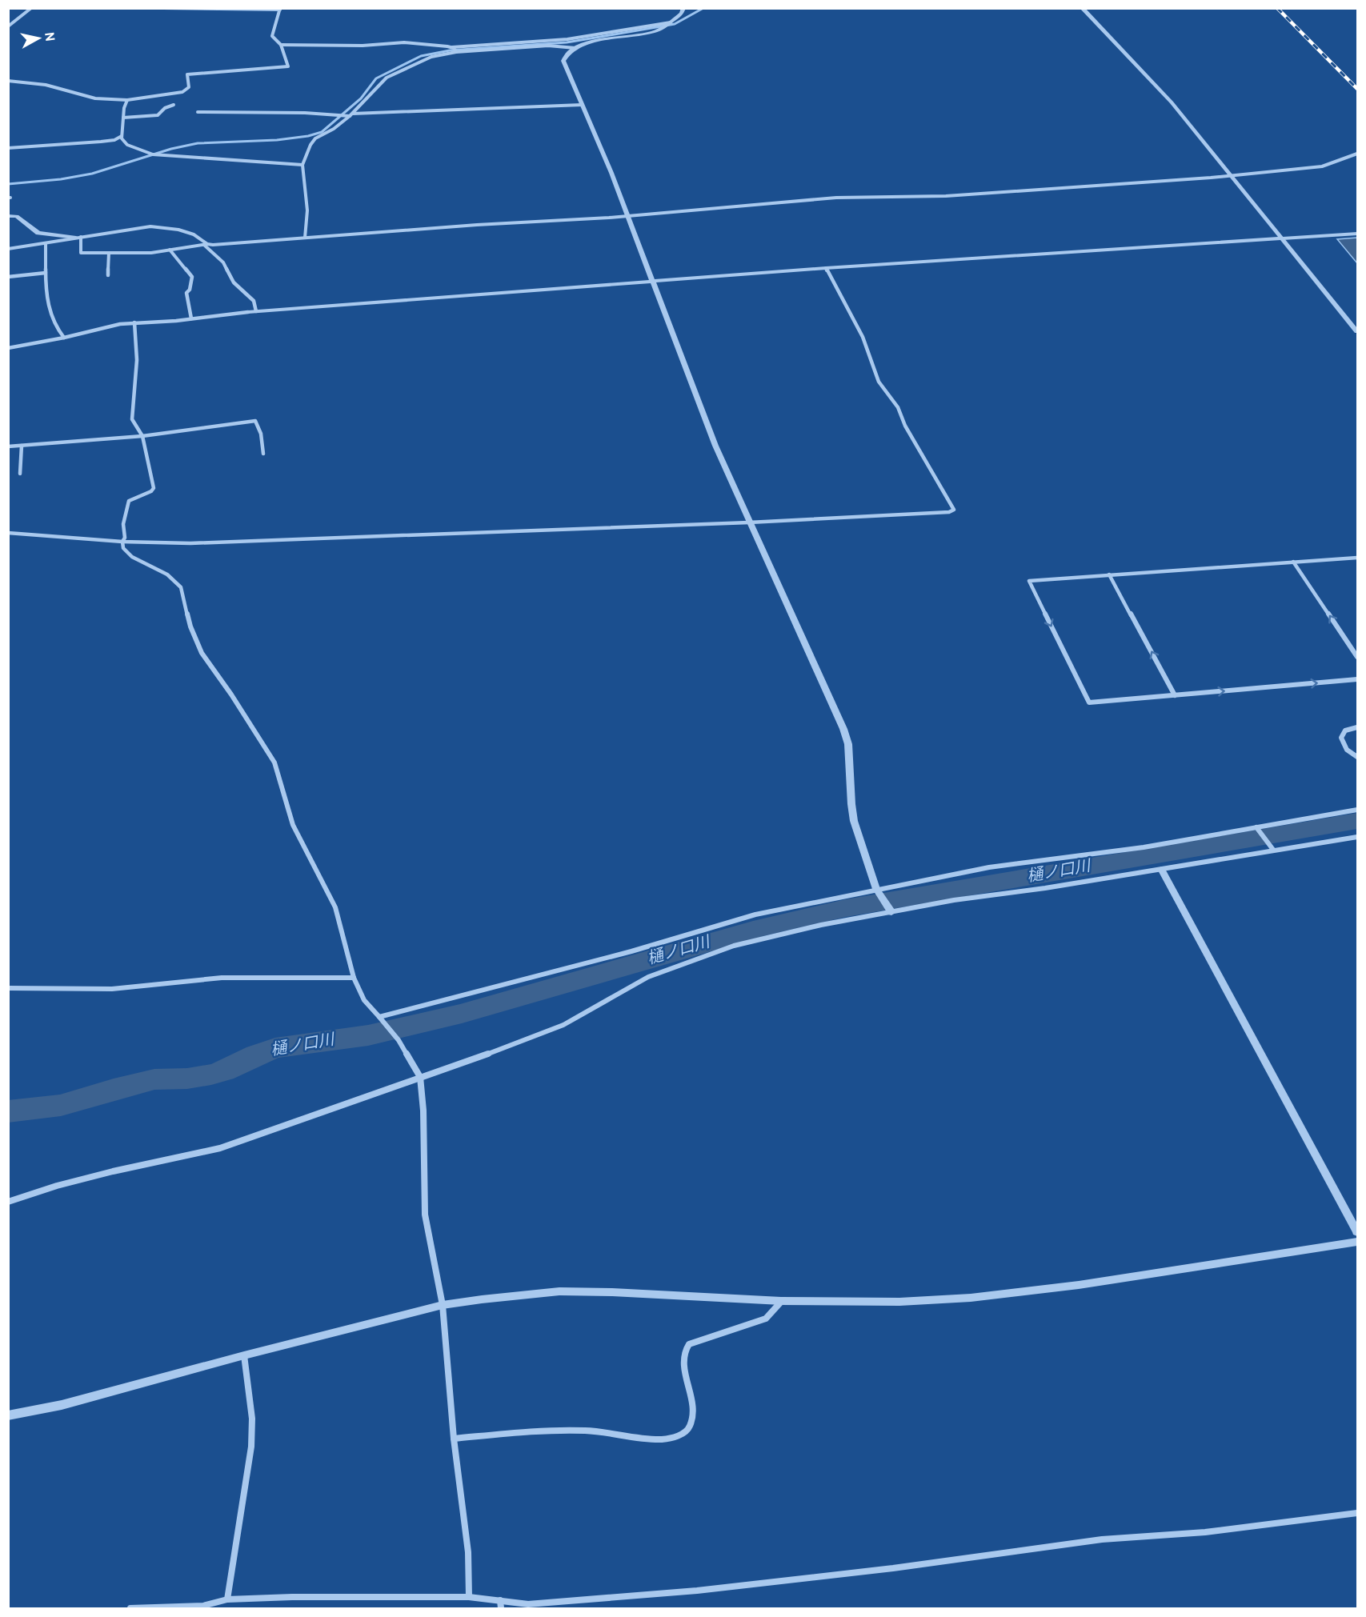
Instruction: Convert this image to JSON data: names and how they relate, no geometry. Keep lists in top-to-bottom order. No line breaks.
{"water":["樋ノ口川"],"north":"right"}
